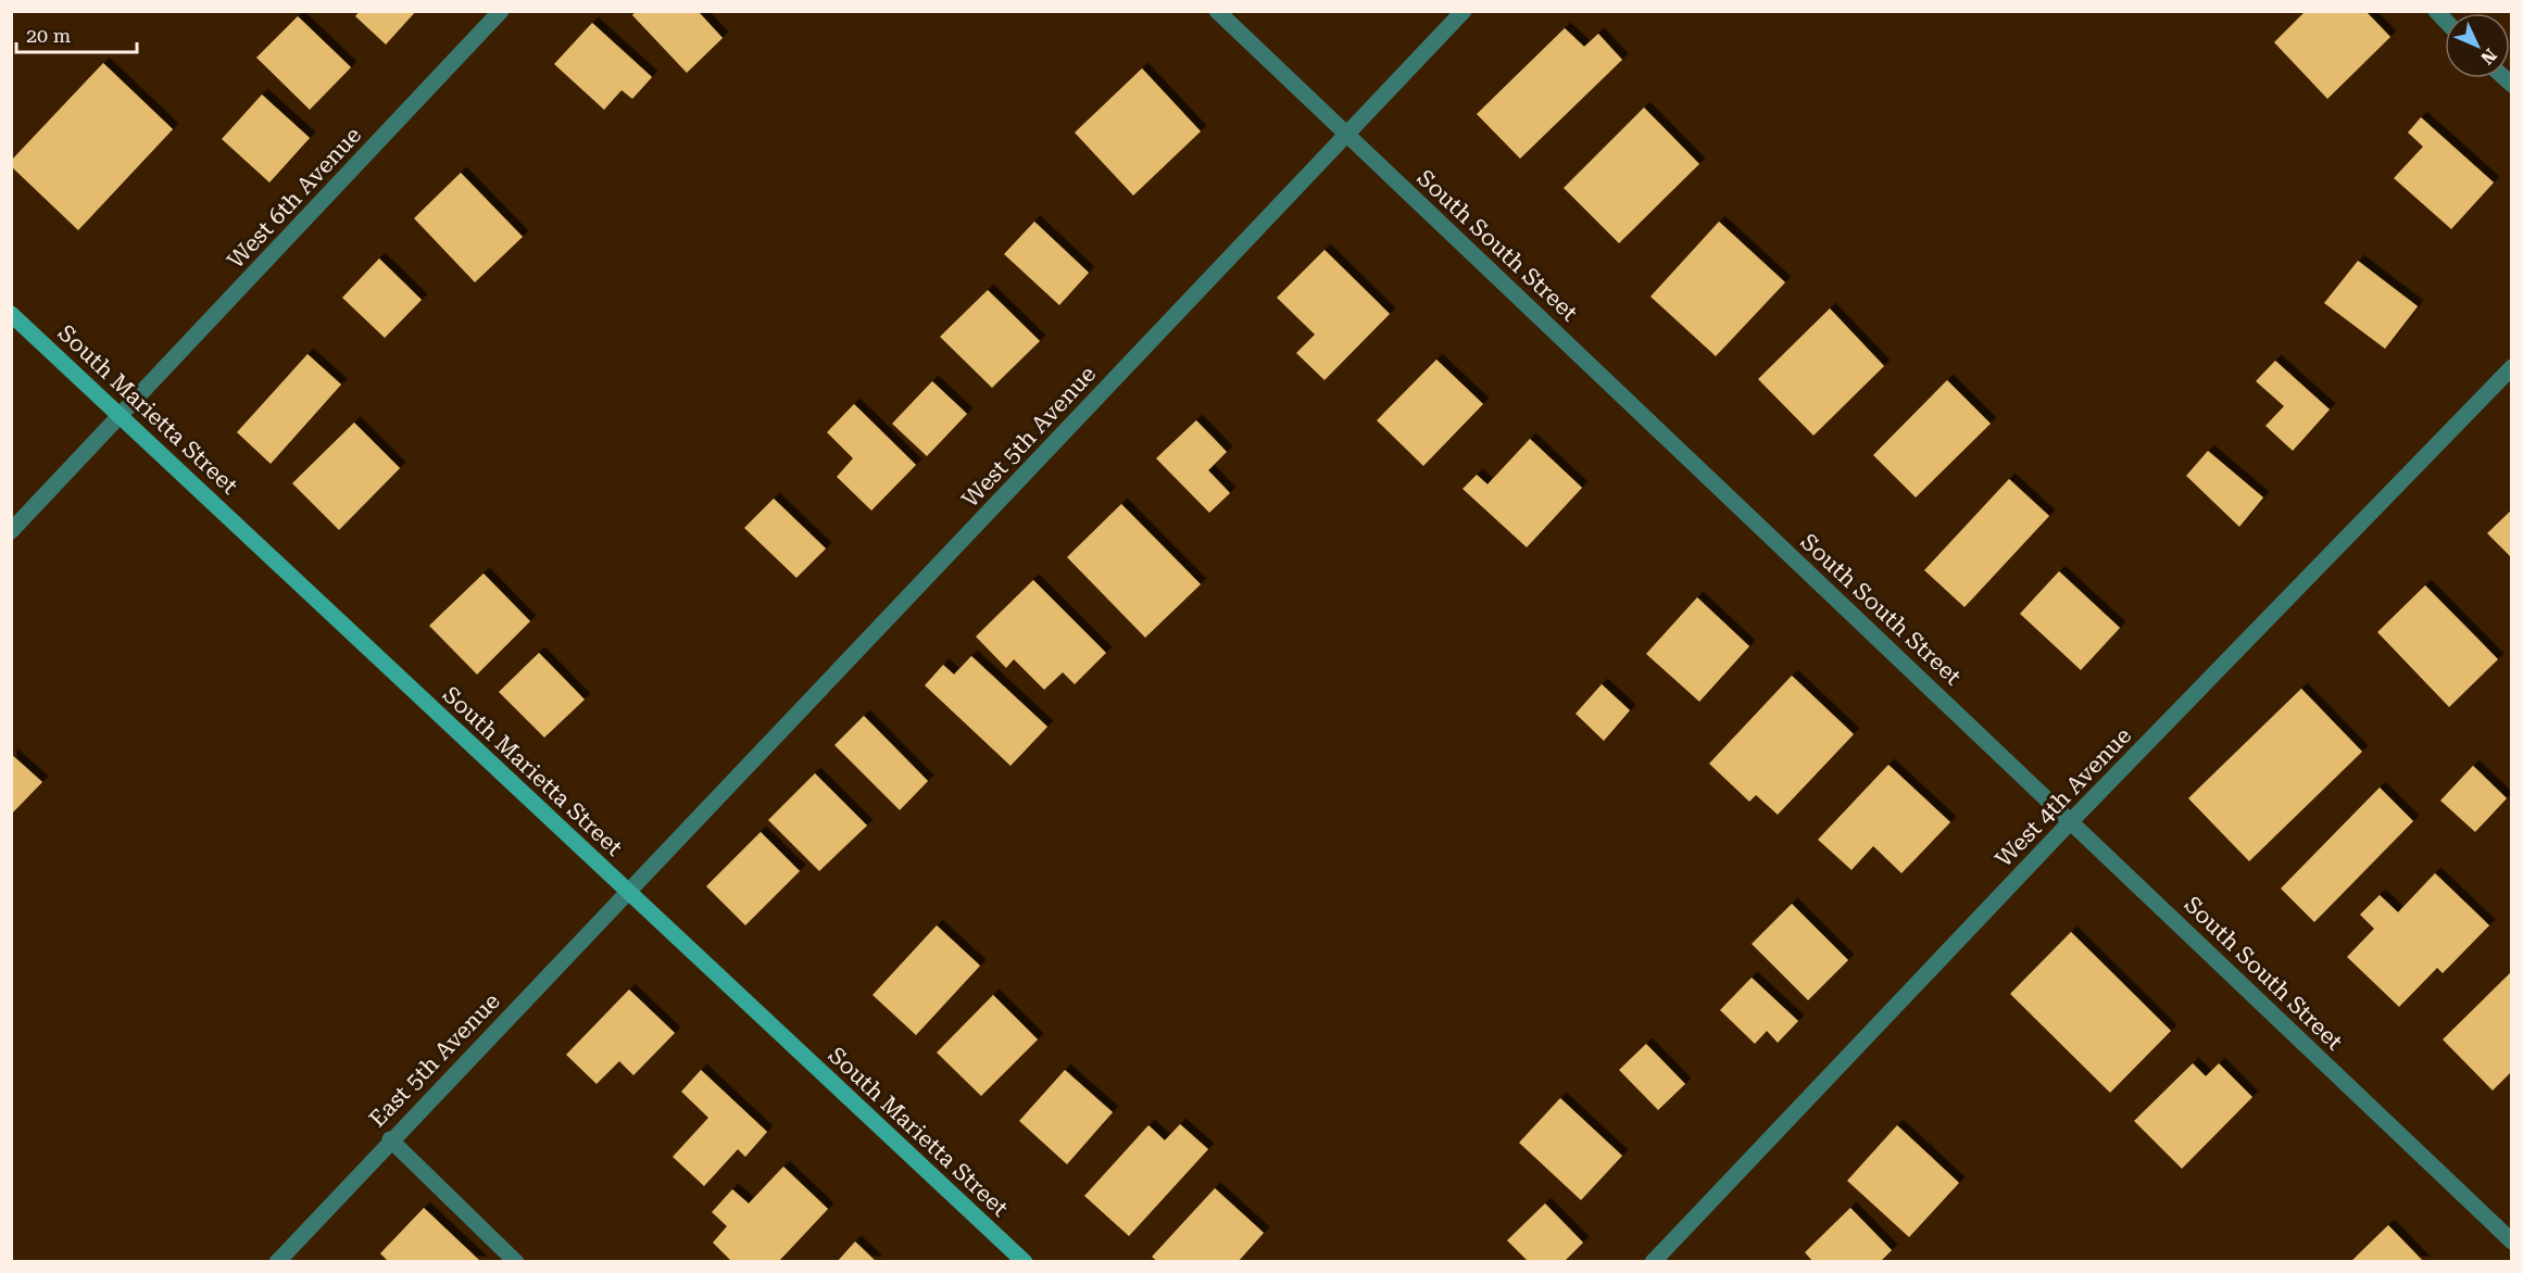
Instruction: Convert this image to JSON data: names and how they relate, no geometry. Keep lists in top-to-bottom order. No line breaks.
{"streets":{"main road":["South Marietta Street"],"street":["West 6th Avenue","South South Street","West 5th Avenue","West 4th Avenue","East 5th Avenue"]},"crossings":[["West 6th Avenue","South Marietta Street"],["South South Street","West 5th Avenue"],["South South Street","West 4th Avenue"],["South Marietta Street","West 5th Avenue"],["South Marietta Street","East 5th Avenue"],["West 5th Avenue","East 5th Avenue"]],"scale_bar":"20 m","north":"bottom right"}
